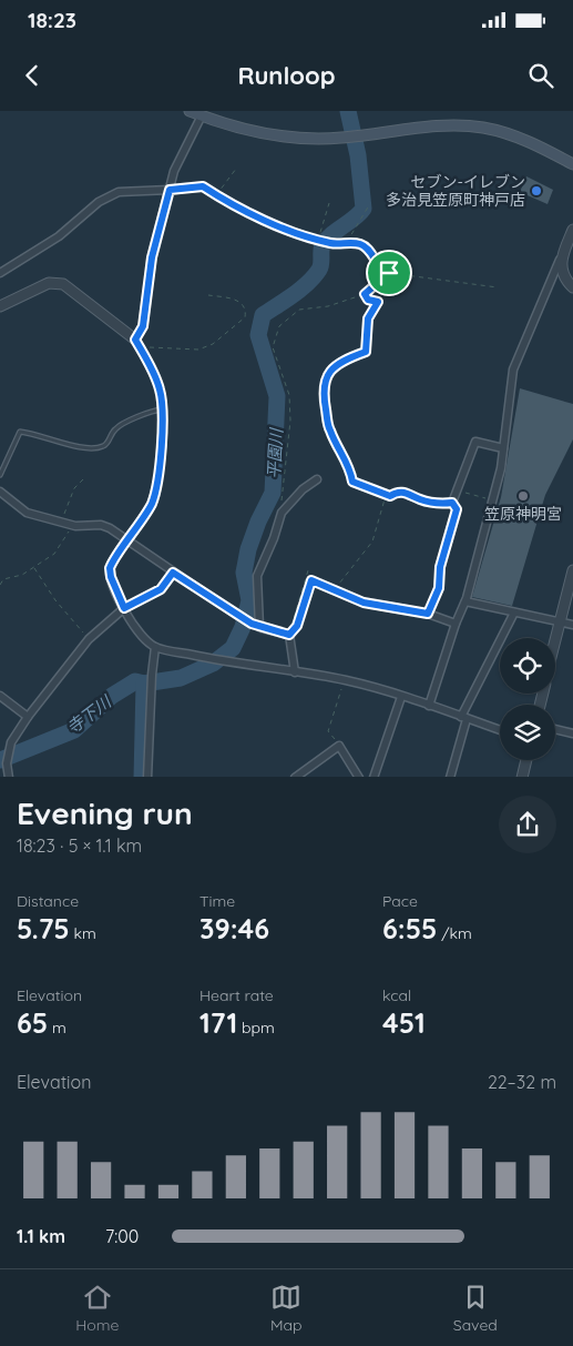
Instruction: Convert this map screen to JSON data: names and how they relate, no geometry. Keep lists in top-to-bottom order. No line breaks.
{"water":["平園川","寺下川"],"places":["セブン-イレブン 多治見笠原町神戸店","笠原神明宮"],"page":{"status":"18:23","header":"Runloop","heading":["Evening run","18:23 · 5 × 1.1 km"],"stats":[["Distance","5.75 km"],["Time","39:46"],["Pace","6:55 /km"],["Elevation","65 m"],["Heart rate","171 bpm"],["kcal","451"]],"chart":["Elevation","22–32 m"],"list":[{"name":"1.1 km","note":"7:00"}],"tabs":["Home","Map","Saved"]}}
